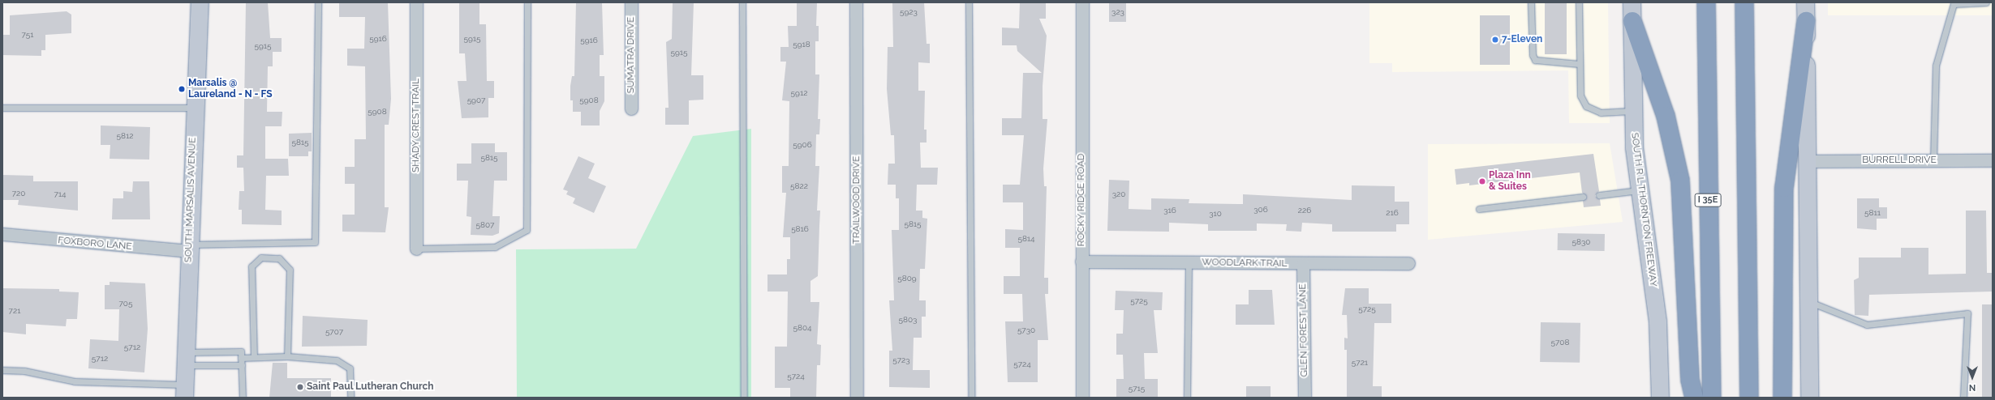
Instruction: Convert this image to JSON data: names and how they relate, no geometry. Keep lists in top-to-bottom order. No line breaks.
{"streets":{"highway":["I 35E"],"main road":["SOUTH MARSALIS AVENUE","SOUTH R L THORNTON FREEWAY"],"street":["SUMATRA DRIVE","SHADY CREST TRAIL","BURRELL DRIVE","TRAILWOOD DRIVE","ROCKY RIDGE ROAD","FOXBORO LANE","WOODLARK TRAIL","GLEN FOREST LANE"]},"crossings":[["SOUTH MARSALIS AVENUE","FOXBORO LANE"],["ROCKY RIDGE ROAD","WOODLARK TRAIL"],["WOODLARK TRAIL","GLEN FOREST LANE"]],"places":["7-Eleven","Marsalis @ Laureland - N - FS","Plaza Inn & Suites","Saint Paul Lutheran Church"],"house_numbers":["5923","323","751","5916","5915","5916","5918","5915","5915","5912","5907","5908","5908","5812","5815","5906","5815","5822","720","714","320","306","316","226","216","5811","310","5815","5807","5816","5814","5830","5809","5725","705","5725","721","5803","5804","5730","5707","5708","5712","5712","5723","5721","5724","5724","5715"],"north":"bottom"}
